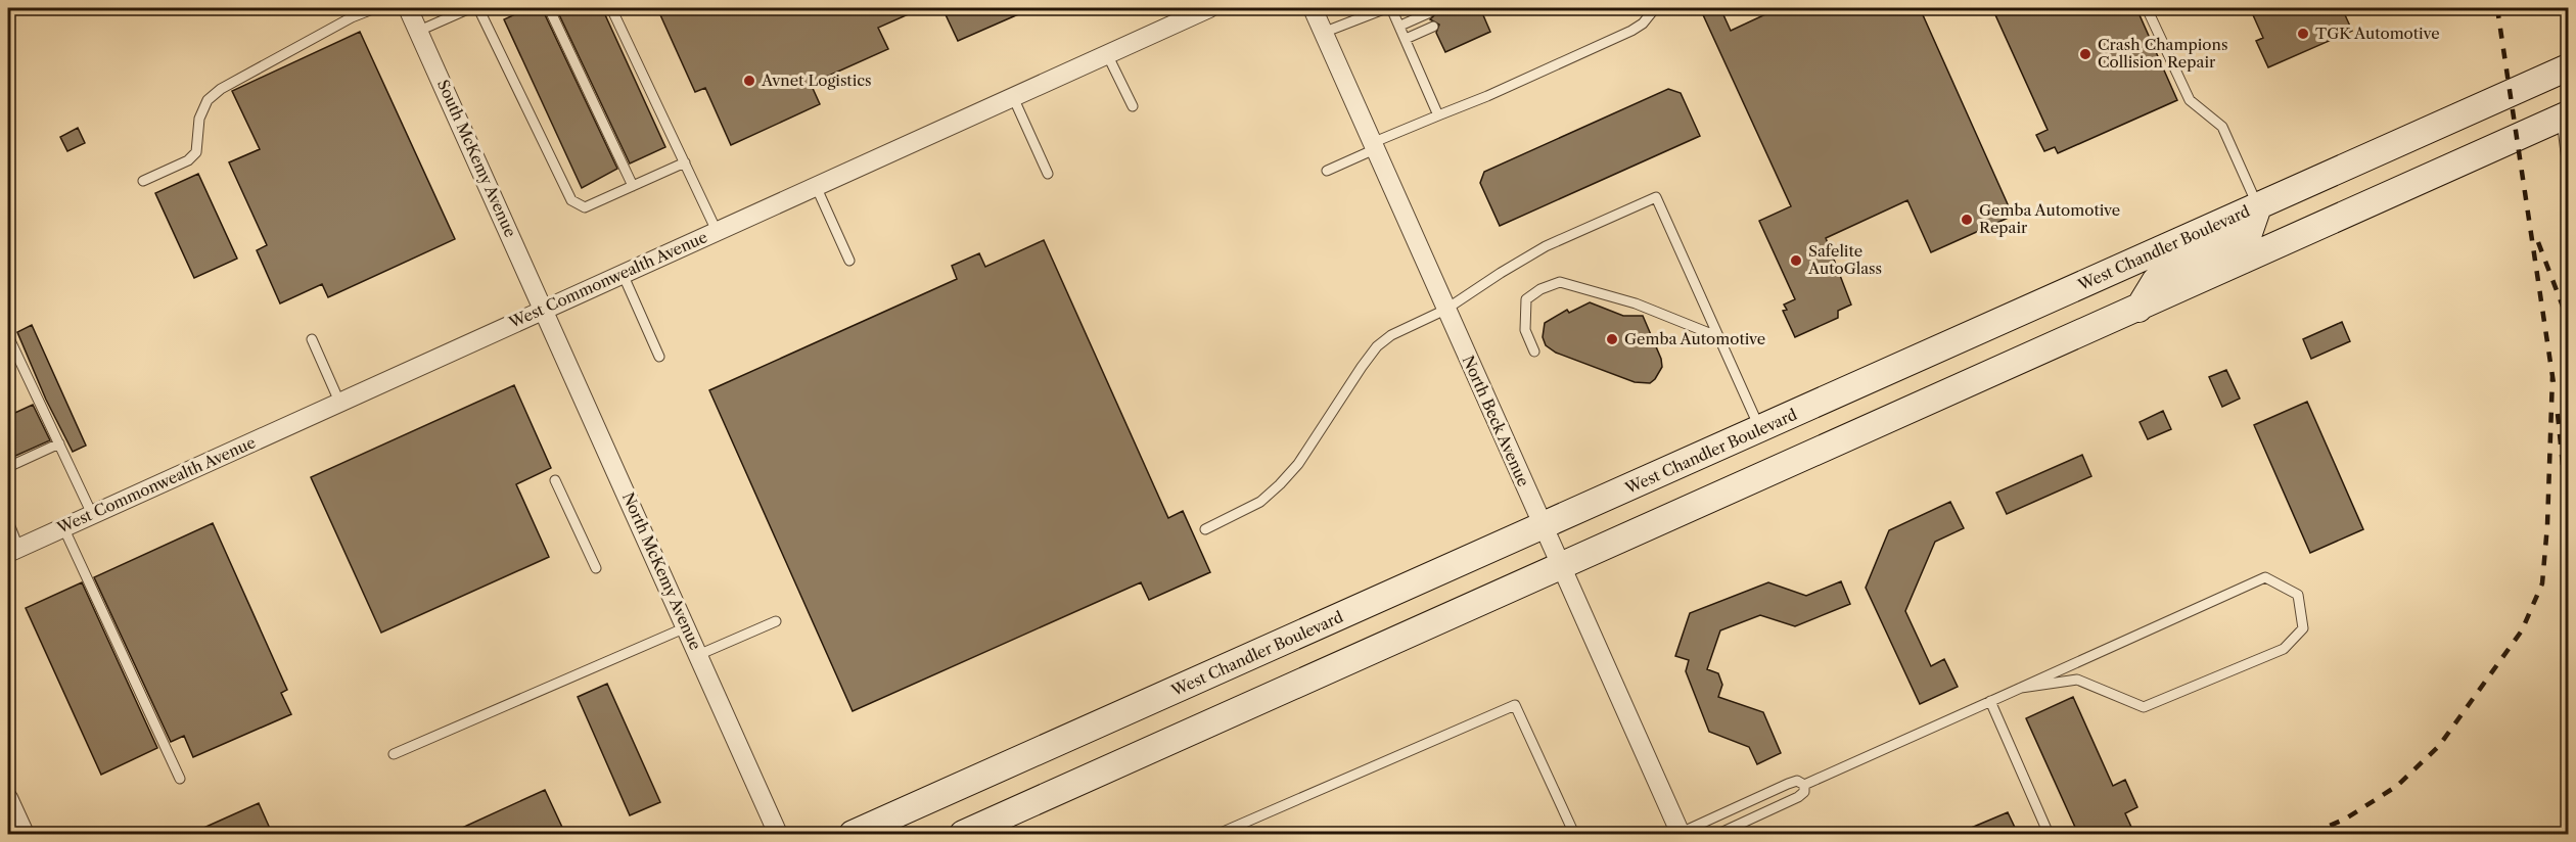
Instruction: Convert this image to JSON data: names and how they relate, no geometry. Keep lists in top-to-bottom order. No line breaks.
{"streets":{"main road":["West Chandler Boulevard"],"street":["South McKemy Avenue","West Commonwealth Avenue","North Beck Avenue","North McKemy Avenue"]},"crossings":[["South McKemy Avenue","West Commonwealth Avenue"],["South McKemy Avenue","North McKemy Avenue"],["West Chandler Boulevard","North Beck Avenue"],["West Commonwealth Avenue","North McKemy Avenue"]],"places":["TGK Automotive","Crash Champions Collision Repair","Avnet Logistics","Gemba Automotive Repair","Safelite AutoGlass","Gemba Automotive"]}
